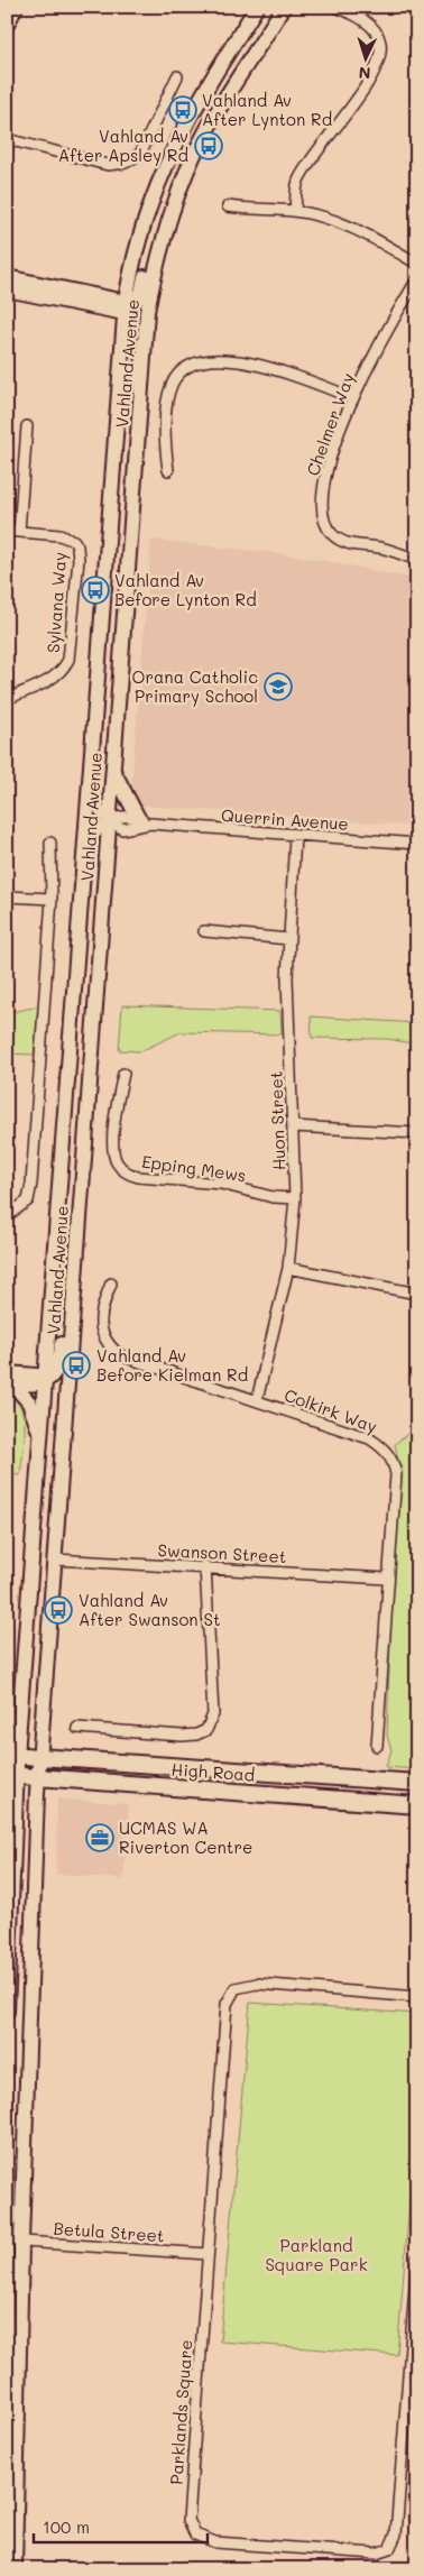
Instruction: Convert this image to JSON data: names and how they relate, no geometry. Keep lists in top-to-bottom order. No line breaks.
{"streets":{"main road":["Vahland Avenue","High Road"],"street":["Chelmer Way","Sylvana Way","Querrin Avenue","Huon Street","Epping Mews","Colkirk Way","Swanson Street","Betula Street","Parklands Square"]},"crossings":[["Vahland Avenue","Querrin Avenue"],["Vahland Avenue","Swanson Street"],["Vahland Avenue","High Road"],["Vahland Avenue","Betula Street"],["Querrin Avenue","Huon Street"],["Huon Street","Epping Mews"],["Huon Street","Colkirk Way"],["Colkirk Way","Swanson Street"],["Betula Street","Parklands Square"]],"parks":["Parkland Square Park"],"places":{"bus stop":["Vahland Av After Lynton Rd","Vahland Av After Apsley Rd","Vahland Av Before Lynton Rd","Vahland Av Before Kielman Rd","Vahland Av After Swanson St"],"school or university":["Orana Catholic Primary School"],"office":["UCMAS WA Riverton Centre"]},"scale_bar":"100 m","north":"bottom"}
